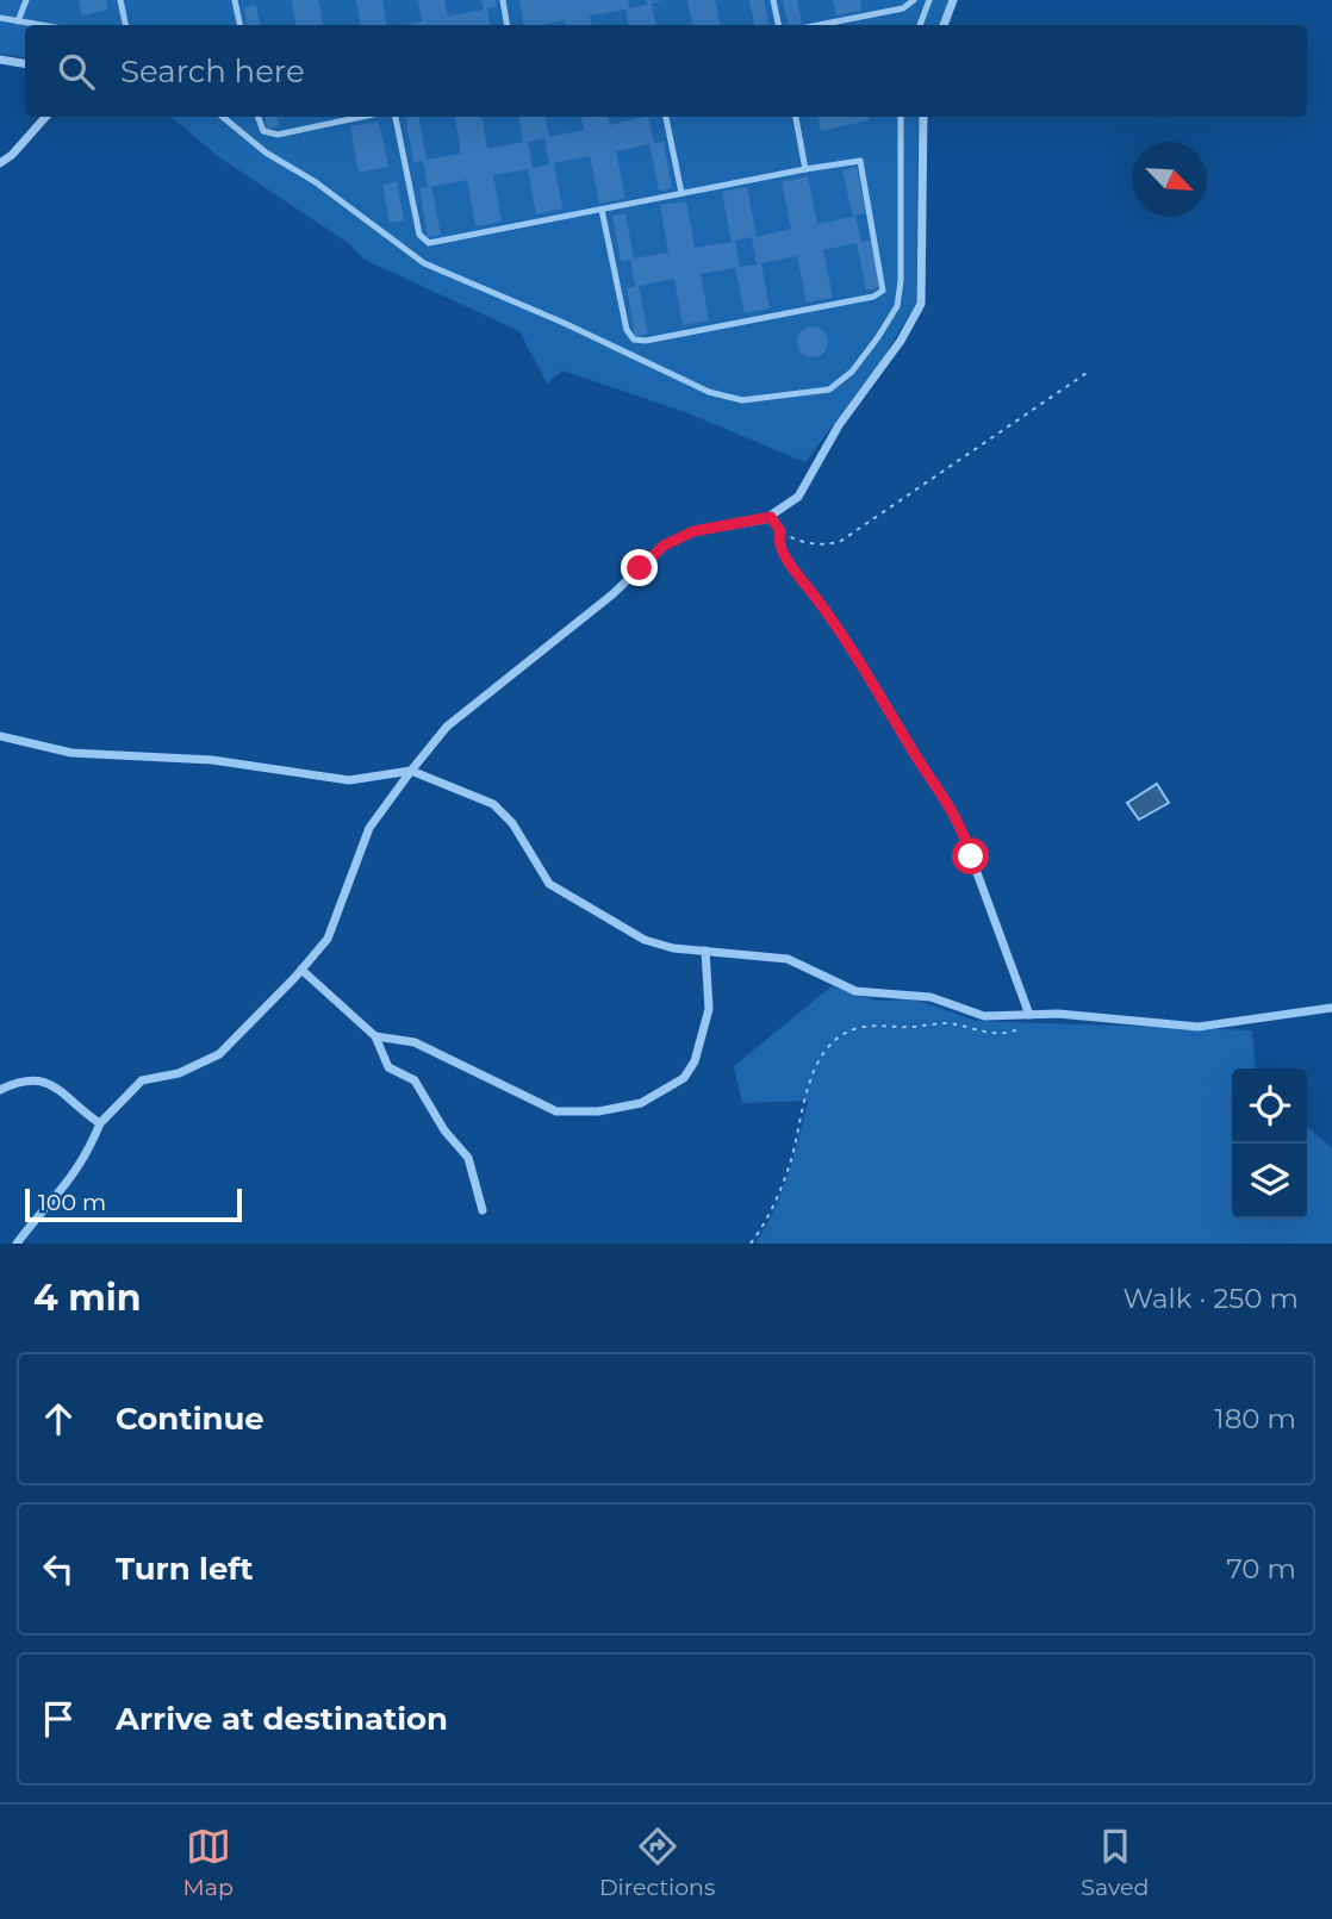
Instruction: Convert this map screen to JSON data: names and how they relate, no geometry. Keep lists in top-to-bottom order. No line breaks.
{"scale_bar":"100 m","north":"bottom right","page":{"search":"Search here","scale":"100 m","heading":["4 min","Walk · 250 m"],"list":[["Continue","180 m"],["Turn left","70 m"],"Arrive at destination"],"nav":["Map","Directions","Saved"]}}
